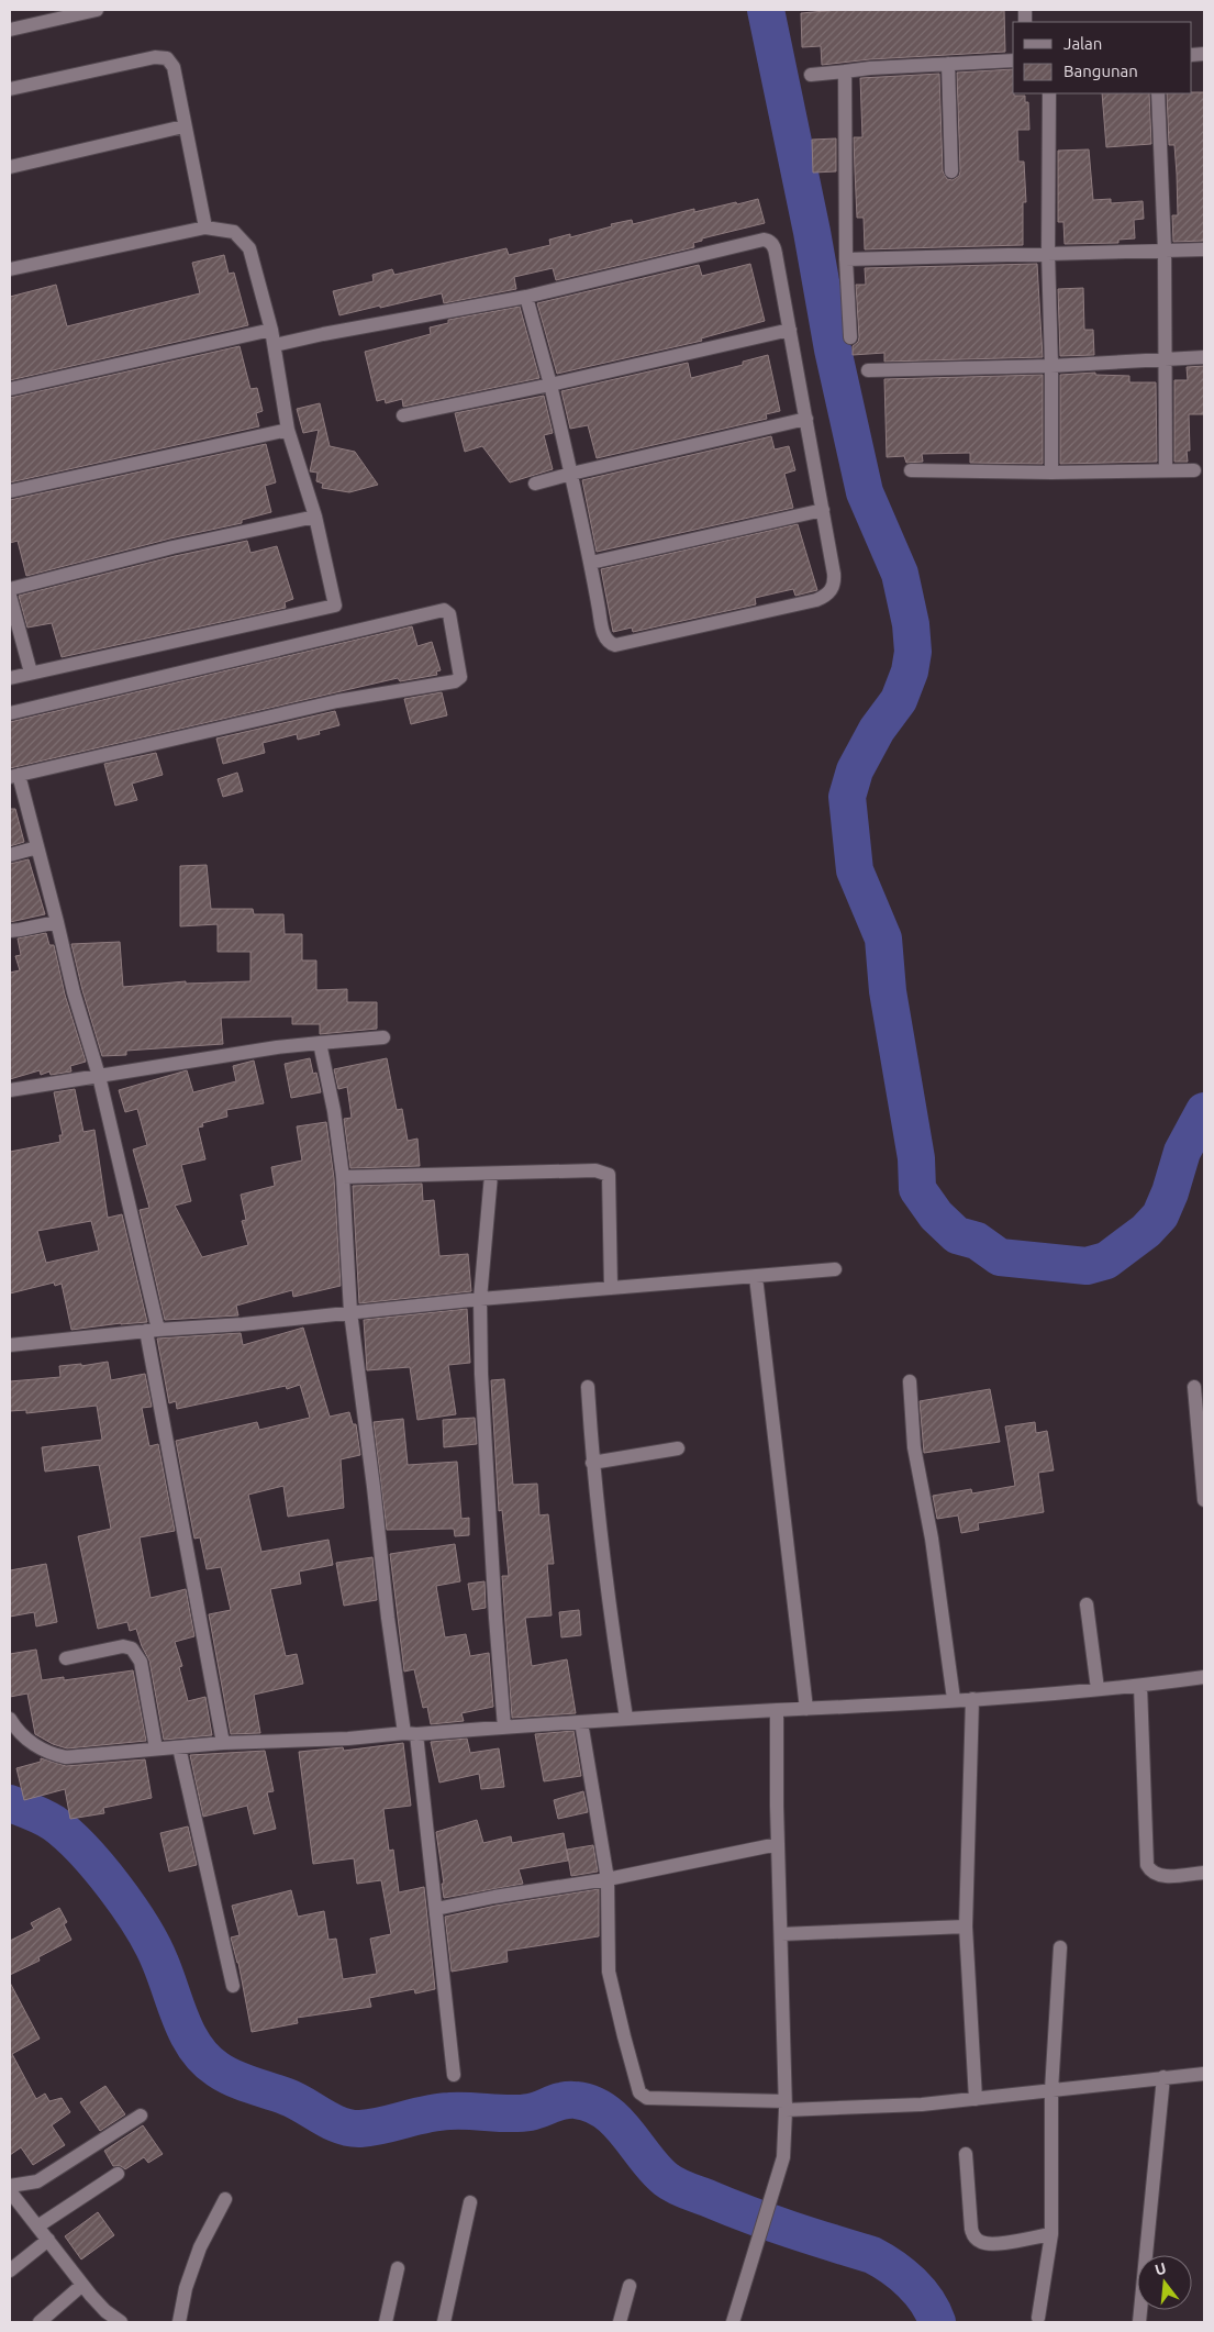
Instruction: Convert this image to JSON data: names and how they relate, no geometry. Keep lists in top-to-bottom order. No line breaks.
{"legend":["Jalan","Bangunan"],"north":"top"}
